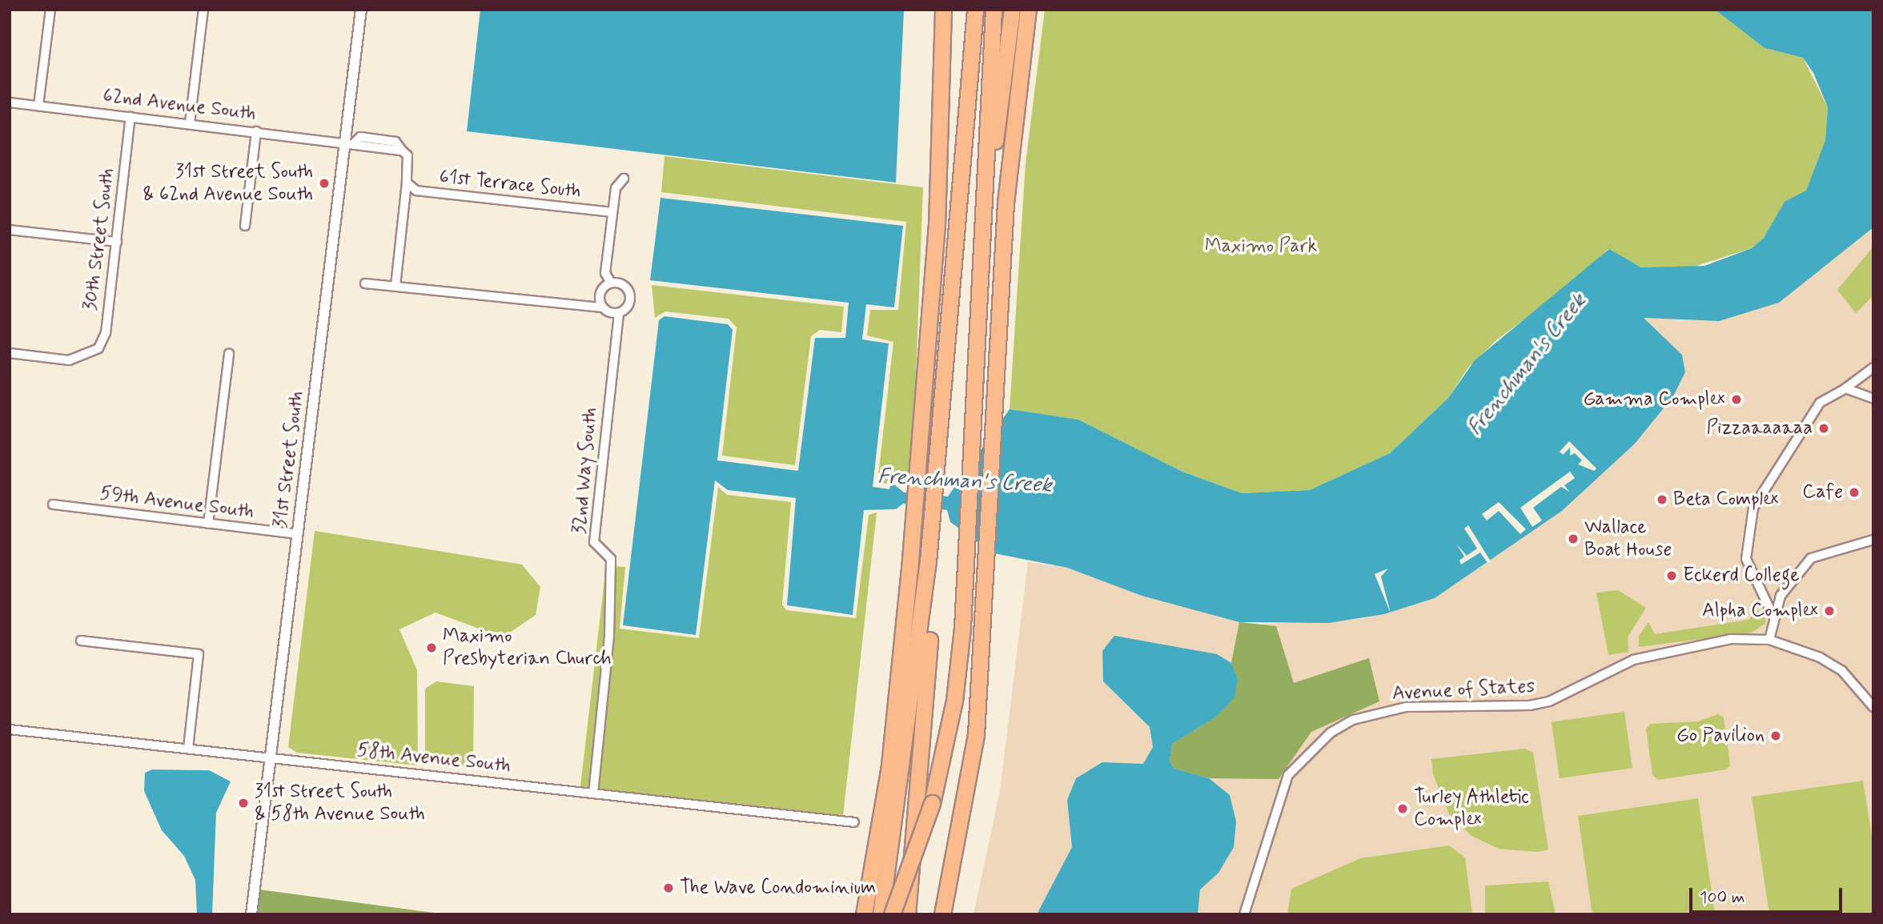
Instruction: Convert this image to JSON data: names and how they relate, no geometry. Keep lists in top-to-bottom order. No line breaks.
{"streets":{"street":["62nd Avenue South","61st Terrace South","30th Street South","31st Street South","32nd Way South","59th Avenue South","Avenue of States","58th Avenue South"]},"crossings":[["62nd Avenue South","30th Street South"],["62nd Avenue South","31st Street South"],["31st Street South","59th Avenue South"],["31st Street South","58th Avenue South"],["32nd Way South","58th Avenue South"]],"water":["Frenchman's Creek"],"parks":["Maximo Park"],"places":["31st Street South & 62nd Avenue South","Gamma Complex","Pizzaaaaaaa","Cafe","Beta Complex","Wallace Boat House","Eckerd College","Alpha Complex","Maximo Presbyterian Church","Go Pavilion","31st Street South & 58th Avenue South","Turley Athletic Complex","The Wave Condominium"],"scale_bar":"100 m"}
